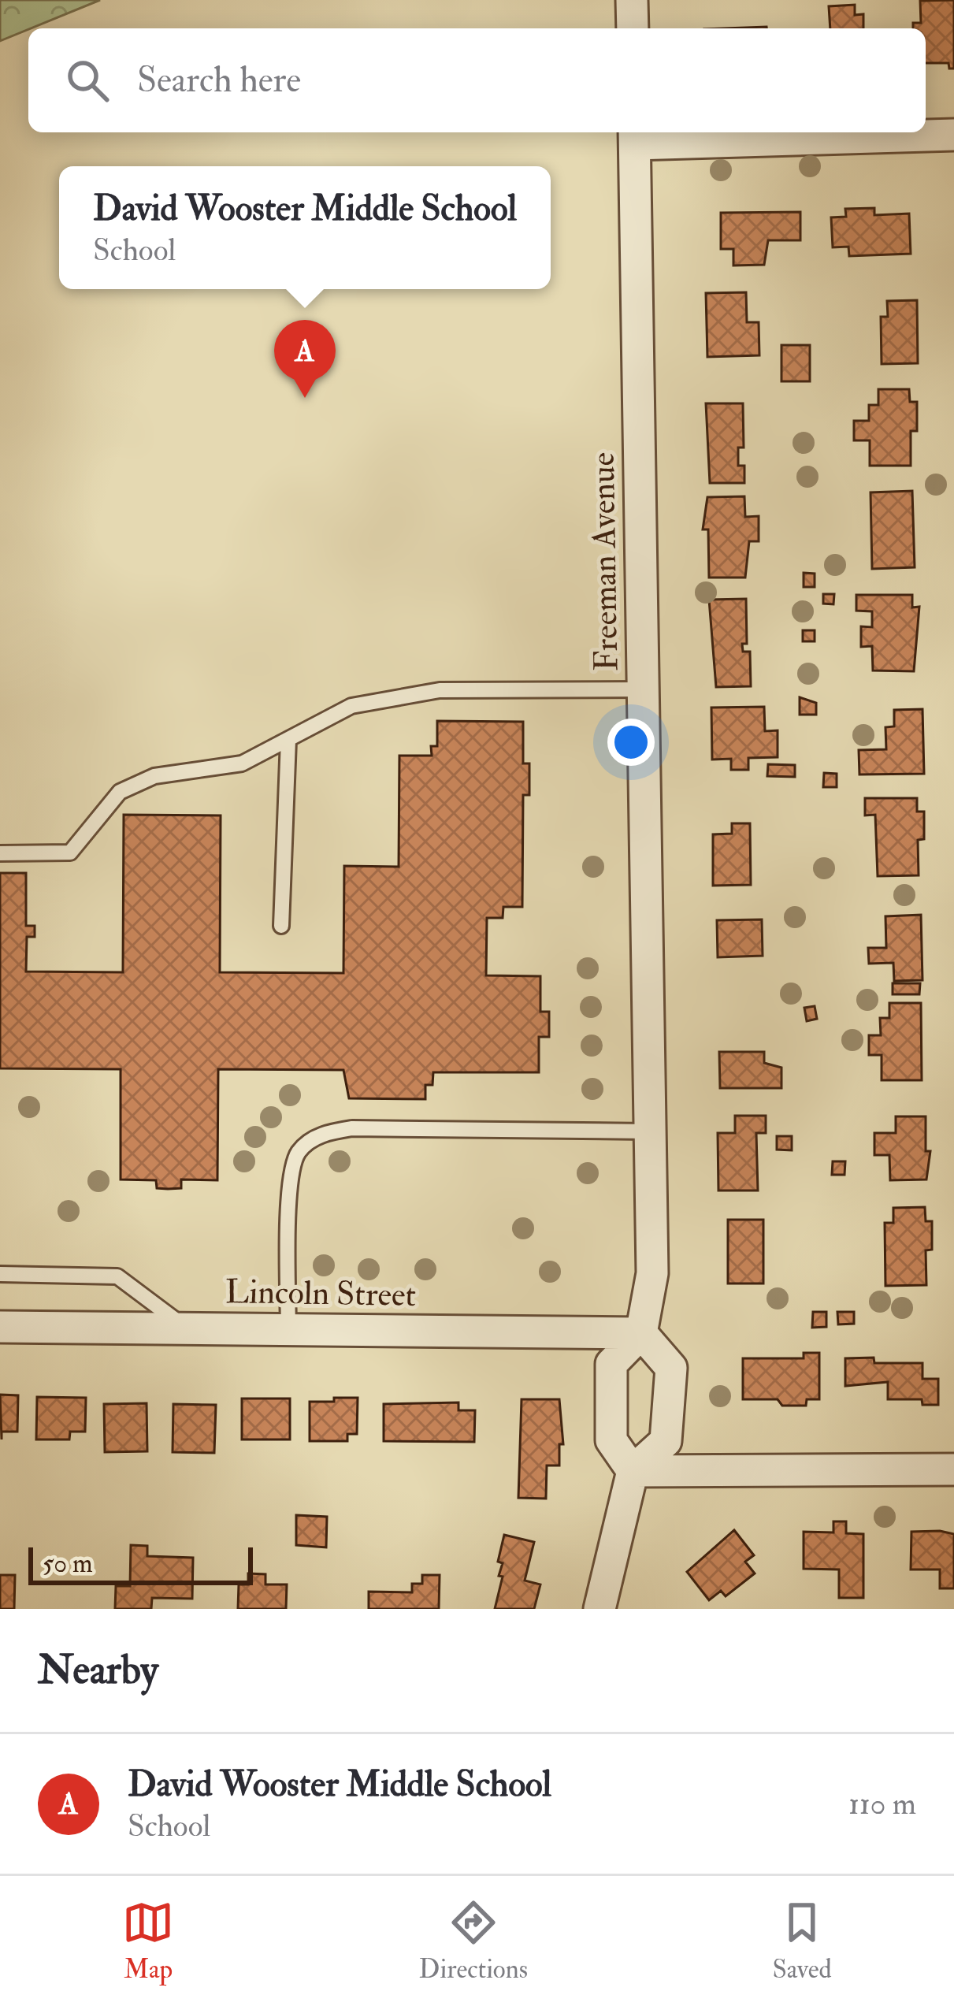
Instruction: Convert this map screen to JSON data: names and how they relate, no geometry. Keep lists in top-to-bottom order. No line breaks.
{"streets":{"street":["Freeman Avenue","Lincoln Street"]},"crossings":[["Freeman Avenue","Lincoln Street"]],"scale_bar":"50 m","page":{"search":"Search here","popup":["David Wooster Middle School","School"],"pins":"A","scale":"50 m","heading":"Nearby","list":[{"mark":"A","name":"David Wooster Middle School","note":"School","value":"110 m"}],"nav":["Map","Directions","Saved"]}}
